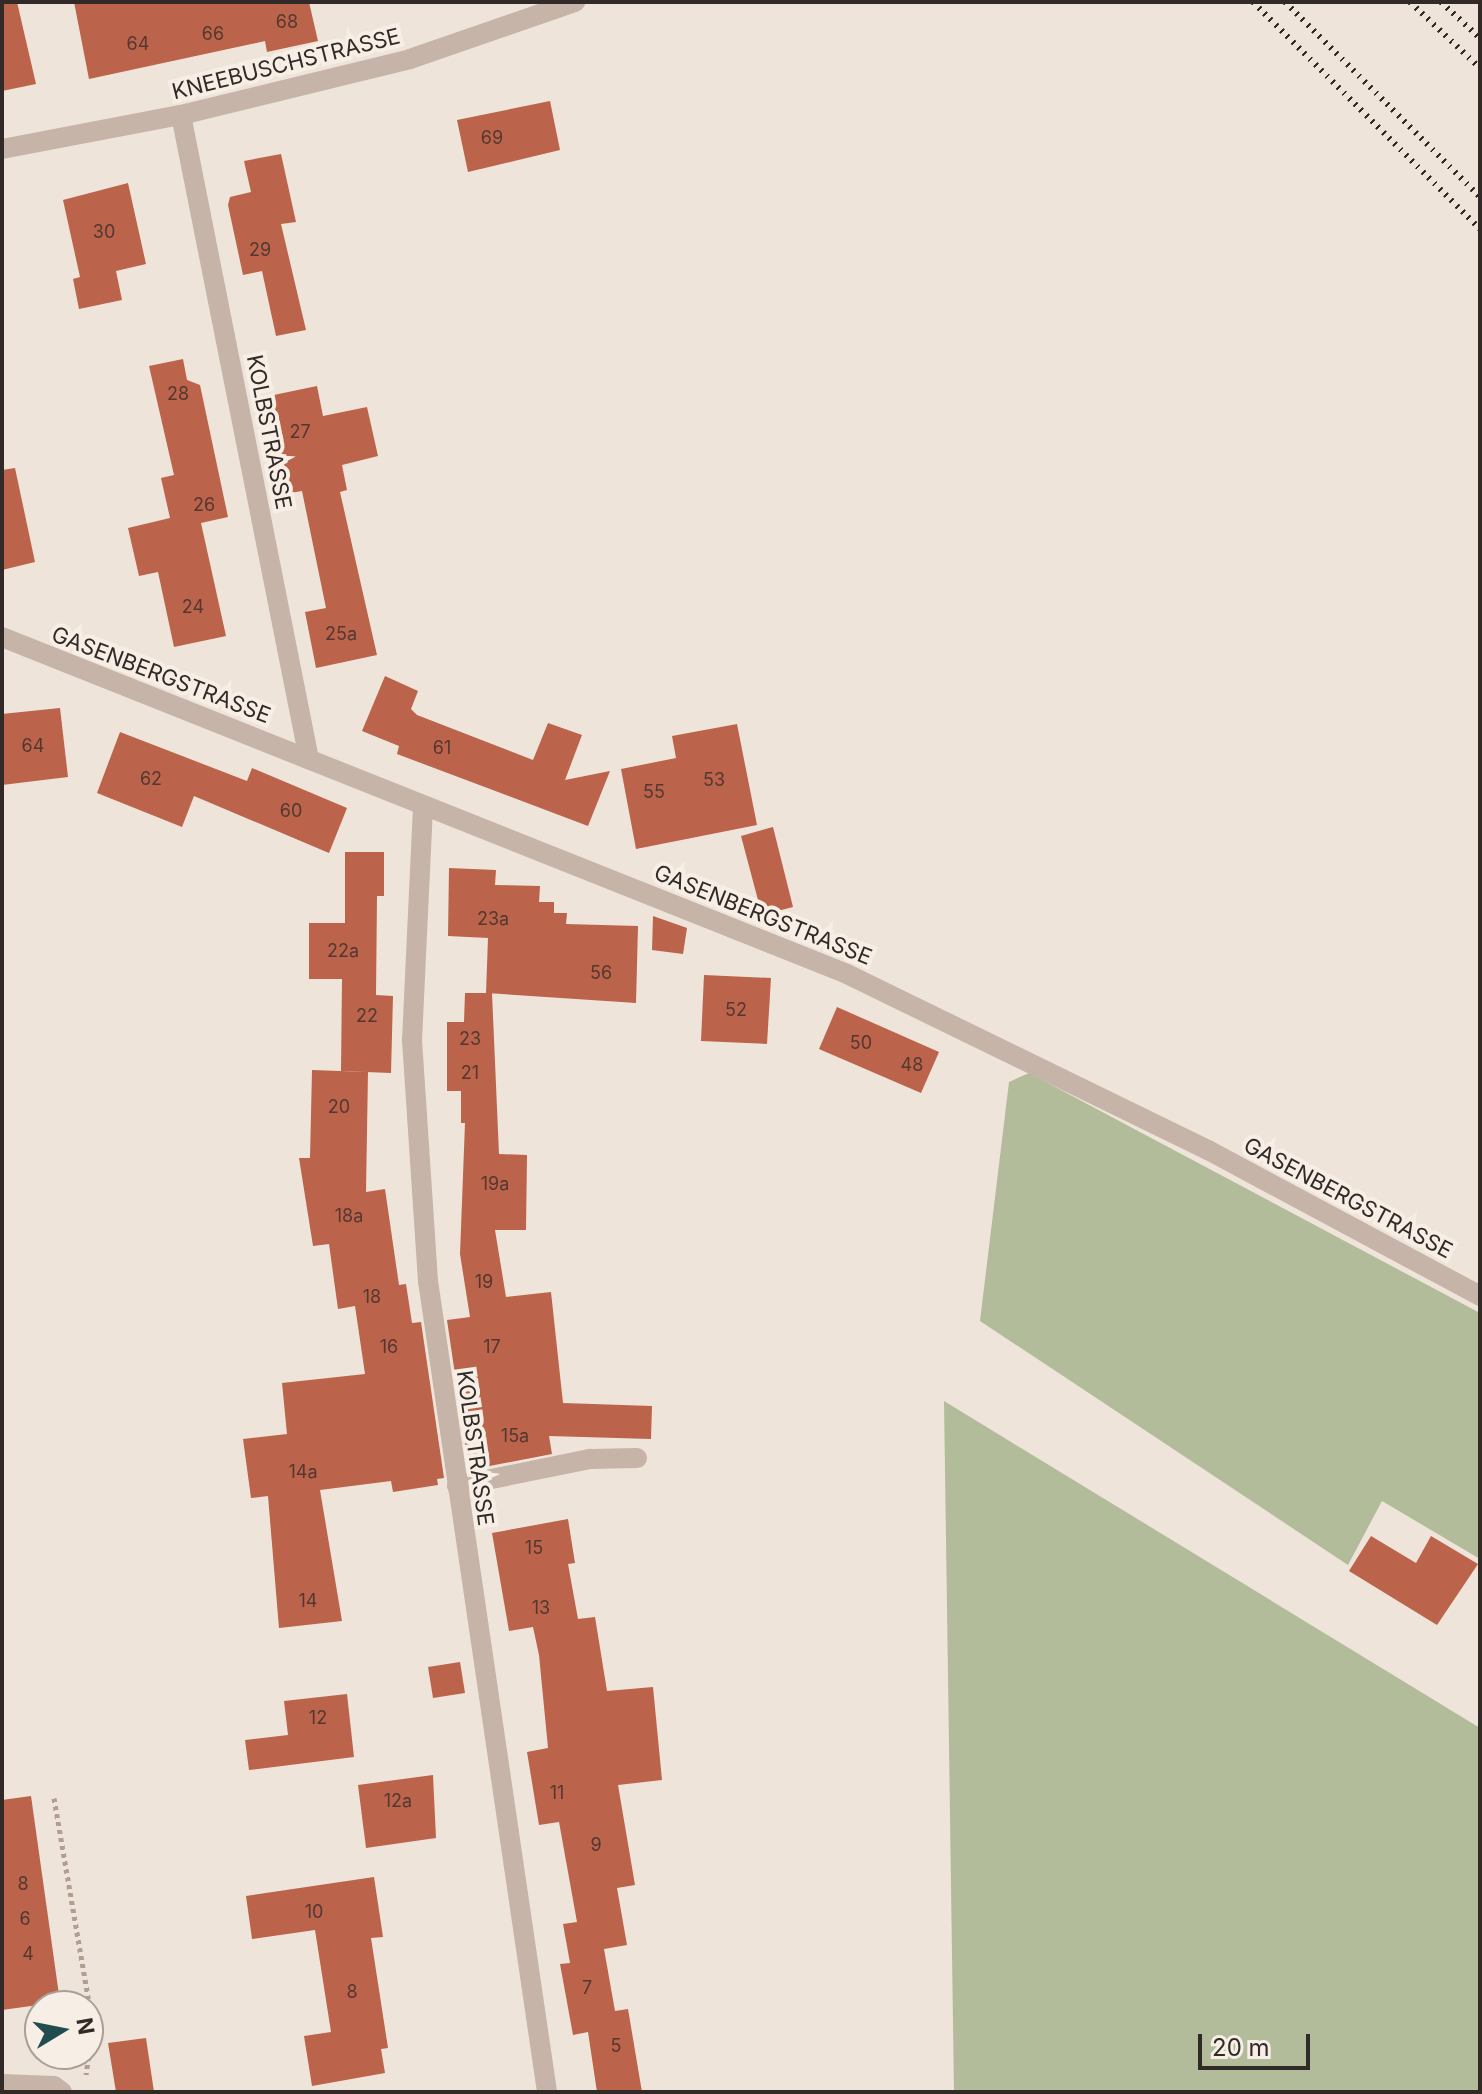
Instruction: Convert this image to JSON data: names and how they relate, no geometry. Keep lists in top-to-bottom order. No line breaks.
{"streets":{"street":["KNEEBUSCHSTRASSE","KOLBSTRASSE","GASENBERGSTRASSE"]},"crossings":[["KNEEBUSCHSTRASSE","KOLBSTRASSE"],["KOLBSTRASSE","GASENBERGSTRASSE"]],"house_numbers":["68","66","64","69","30","29","28","27","26","24","25a","64","61","62","53","55","60","23a","22a","56","52","22","23","50","48","21","20","19a","18a","19","18","16","17","15a","14a","15","14","13","12","11","12a","9","8","10","6","4","7","8","5"],"scale_bar":"20 m","north":"right"}
